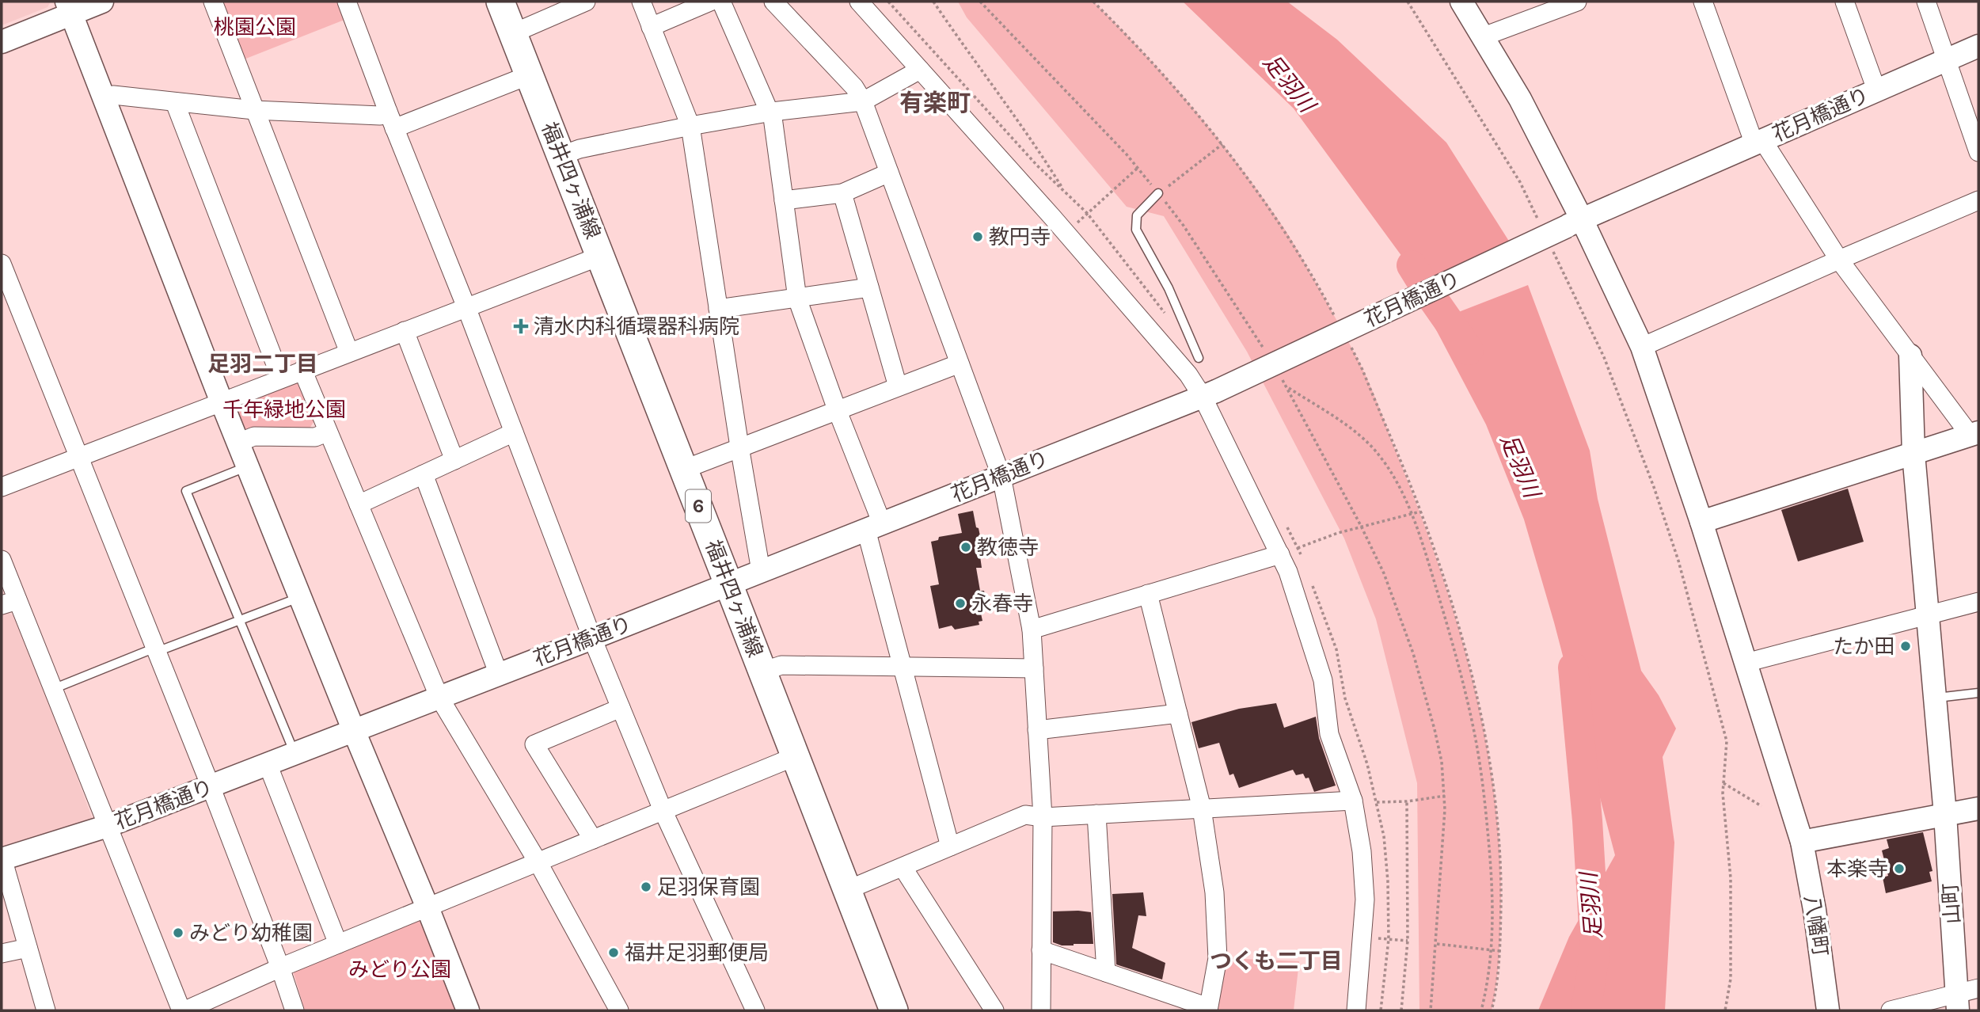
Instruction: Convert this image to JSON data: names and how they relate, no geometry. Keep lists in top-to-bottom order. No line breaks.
{"streets":{"main road":["福井四ヶ浦線","6"],"street":["花月橋通り","山町","八幡町"]},"crossings":[["花月橋通り","福井四ヶ浦線"],["花月橋通り","八幡町"]],"districts":["有楽町","足羽二丁目","つくも二丁目"],"water":["足羽川"],"parks":["桃園公園","千年緑地公園","みどり公園"],"places":{"other":["教円寺","教徳寺","永春寺","たか田","本楽寺","足羽保育園","みどり幼稚園","福井足羽郵便局"],"health":["清水内科循環器科病院"]}}
